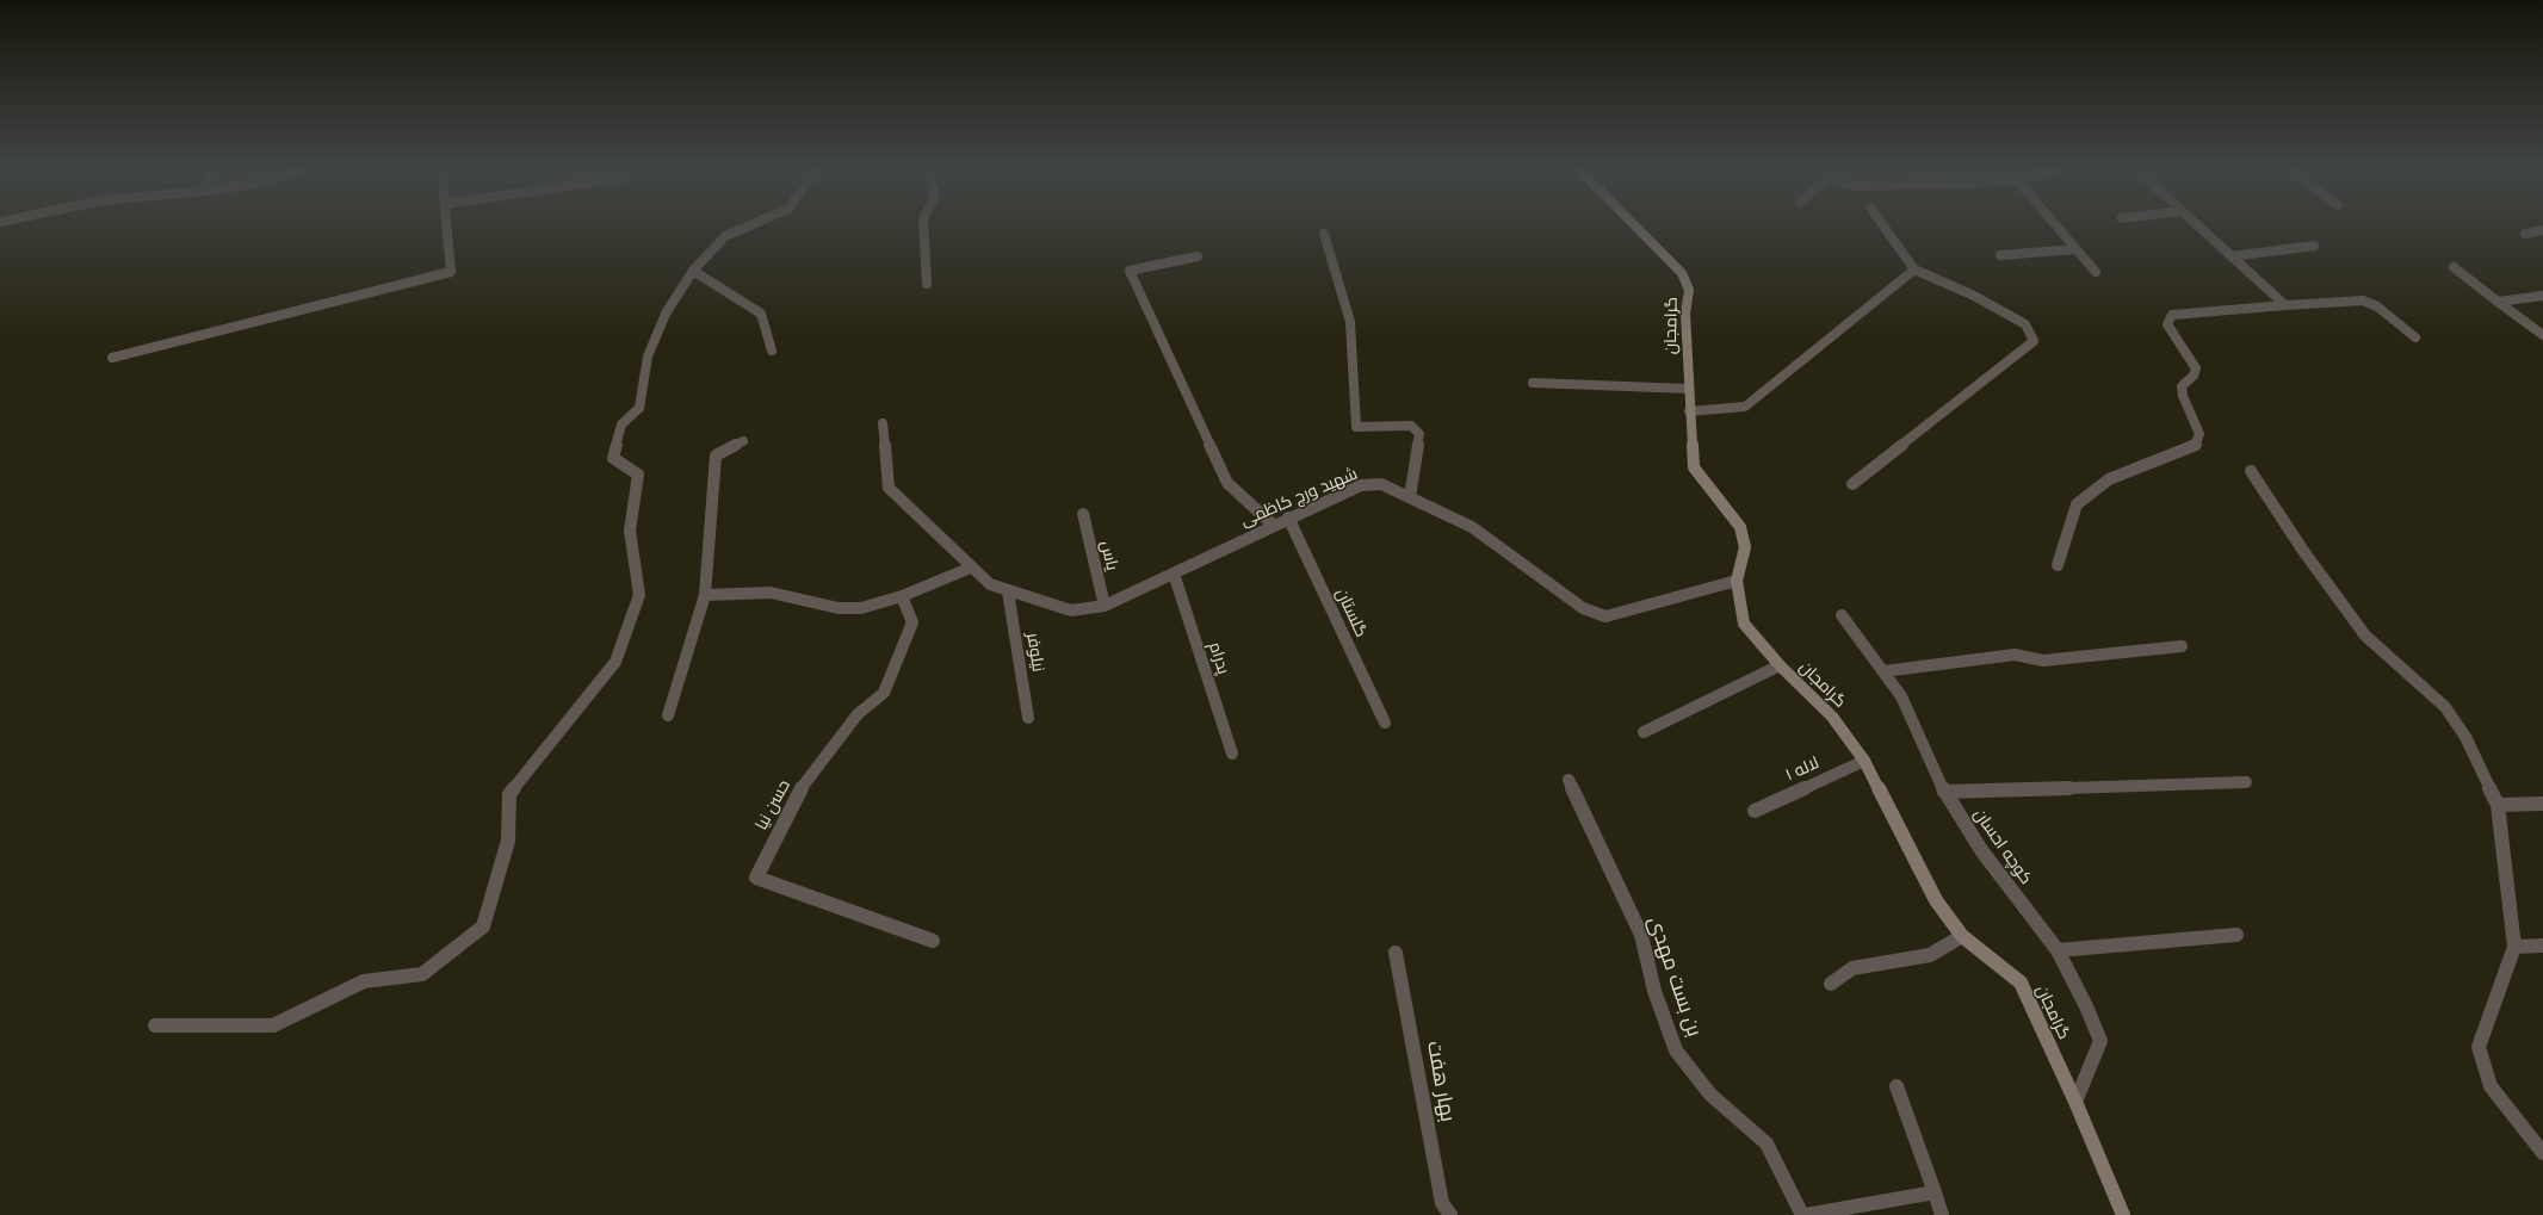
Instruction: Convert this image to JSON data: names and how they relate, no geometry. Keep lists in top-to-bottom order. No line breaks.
{"streets":{"street":["گرامجان","شهید ورچ کاظمی","یاس","گلستان","نیلوفر","پدرام","لاله ۱","حسن نیا","کوچه احسان","بن بست مهدی","بهار هفت"]},"crossings":[["گرامجان","شهید ورچ کاظمی"],["گرامجان","لاله ۱"],["گرامجان","کوچه احسان"],["شهید ورچ کاظمی","یاس"],["شهید ورچ کاظمی","گلستان"],["شهید ورچ کاظمی","نیلوفر"],["شهید ورچ کاظمی","پدرام"]]}
